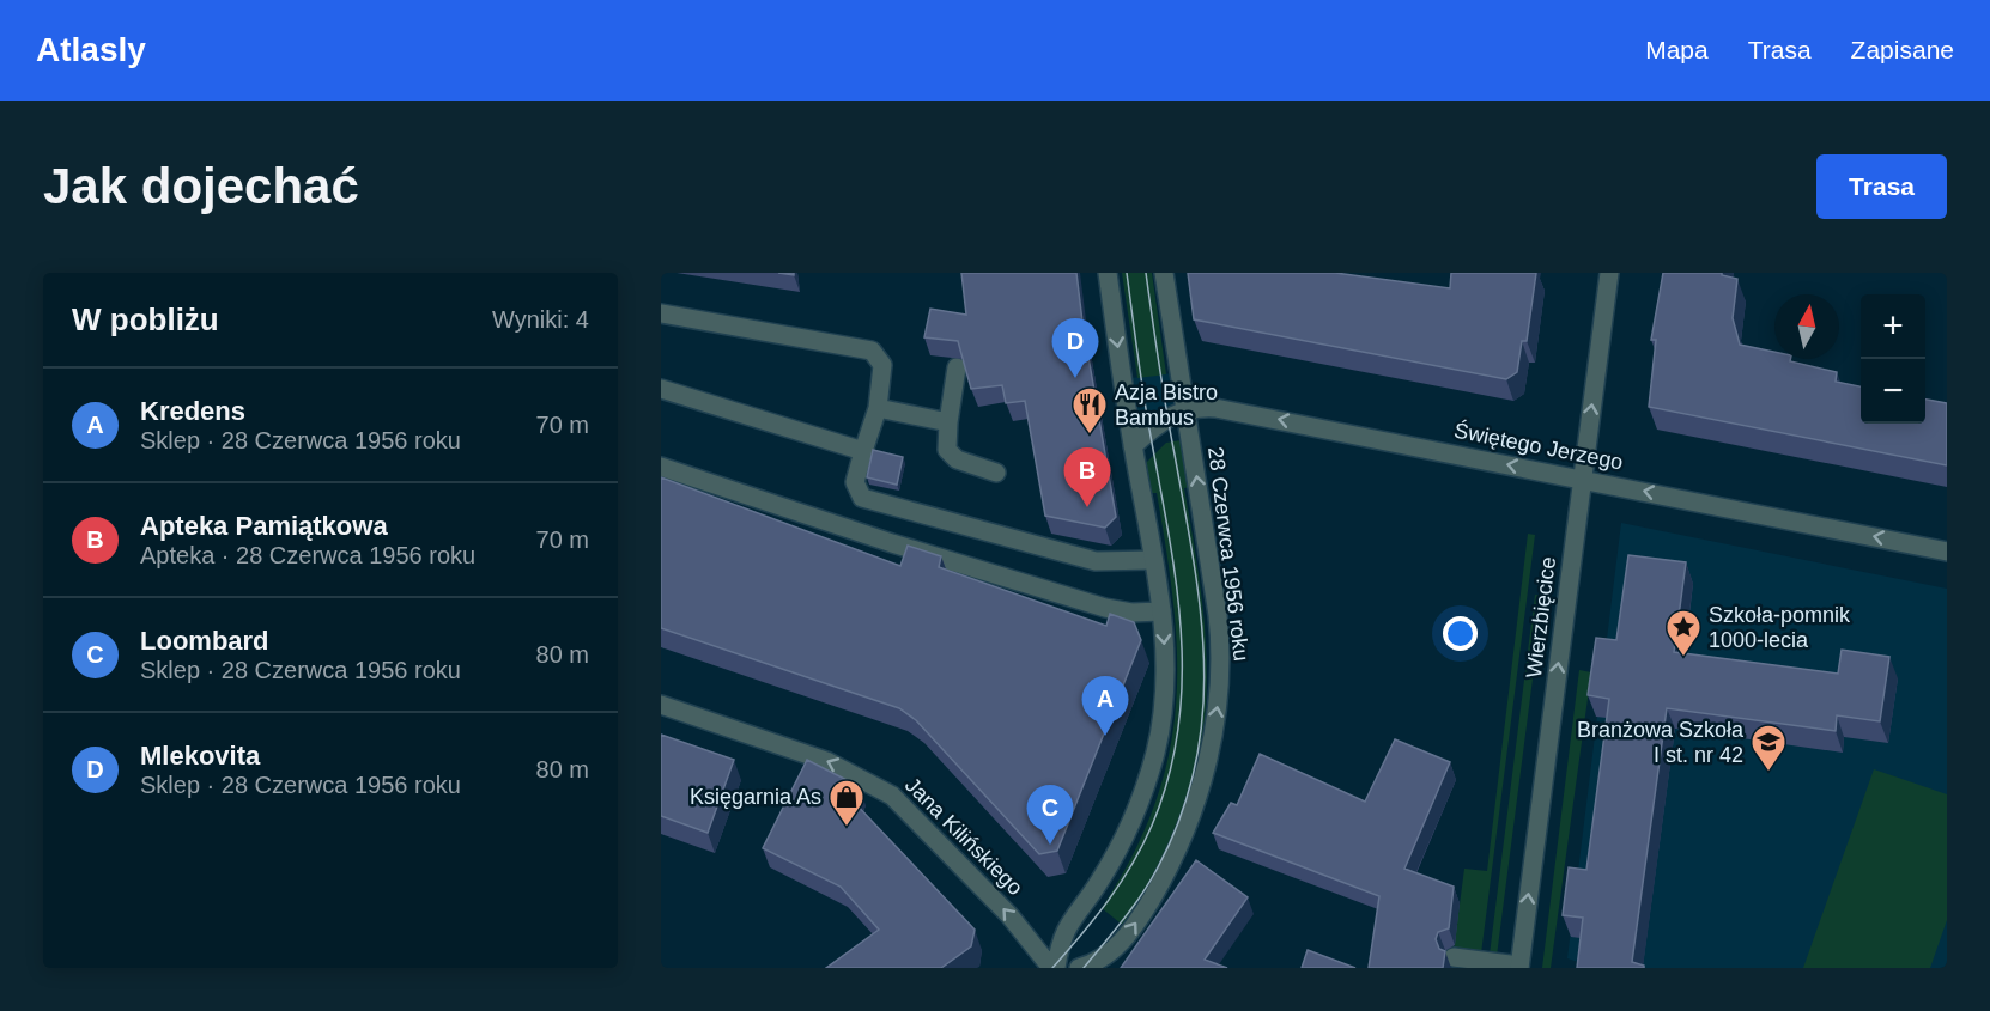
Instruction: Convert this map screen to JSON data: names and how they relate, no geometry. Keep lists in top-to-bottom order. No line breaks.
{"streets":{"street":["Świętego Jerzego","28 Czerwca 1956 roku","Wierzbięcice","Jana Kilińskiego"]},"crossings":[["Świętego Jerzego","28 Czerwca 1956 roku"],["Świętego Jerzego","Wierzbięcice"]],"one_way":["Świętego Jerzego","Wierzbięcice","Jana Kilińskiego"],"places":{"restaurant":["Azja Bistro Bambus"],"place":["Szkoła-pomnik 1000-lecia"],"school or university":["Branżowa Szkoła I st. nr 42"],"shop":["Księgarnia As"]},"north":"top","page":{"header":"Atlasly","nav":["Mapa","Trasa","Zapisane"],"buttons":"Trasa","title":"Jak dojechać","heading":["W pobliżu","Wyniki: 4"],"map_buttons":["+","−"],"pins":["D","B","A","C"],"list":[{"mark":"A","name":"Kredens","note":"Sklep · 28 Czerwca 1956 roku","value":"70 m"},{"mark":"B","name":"Apteka Pamiątkowa","note":"Apteka · 28 Czerwca 1956 roku","value":"70 m"},{"mark":"C","name":"Loombard","note":"Sklep · 28 Czerwca 1956 roku","value":"80 m"},{"mark":"D","name":"Mlekovita","note":"Sklep · 28 Czerwca 1956 roku","value":"80 m"}]}}
